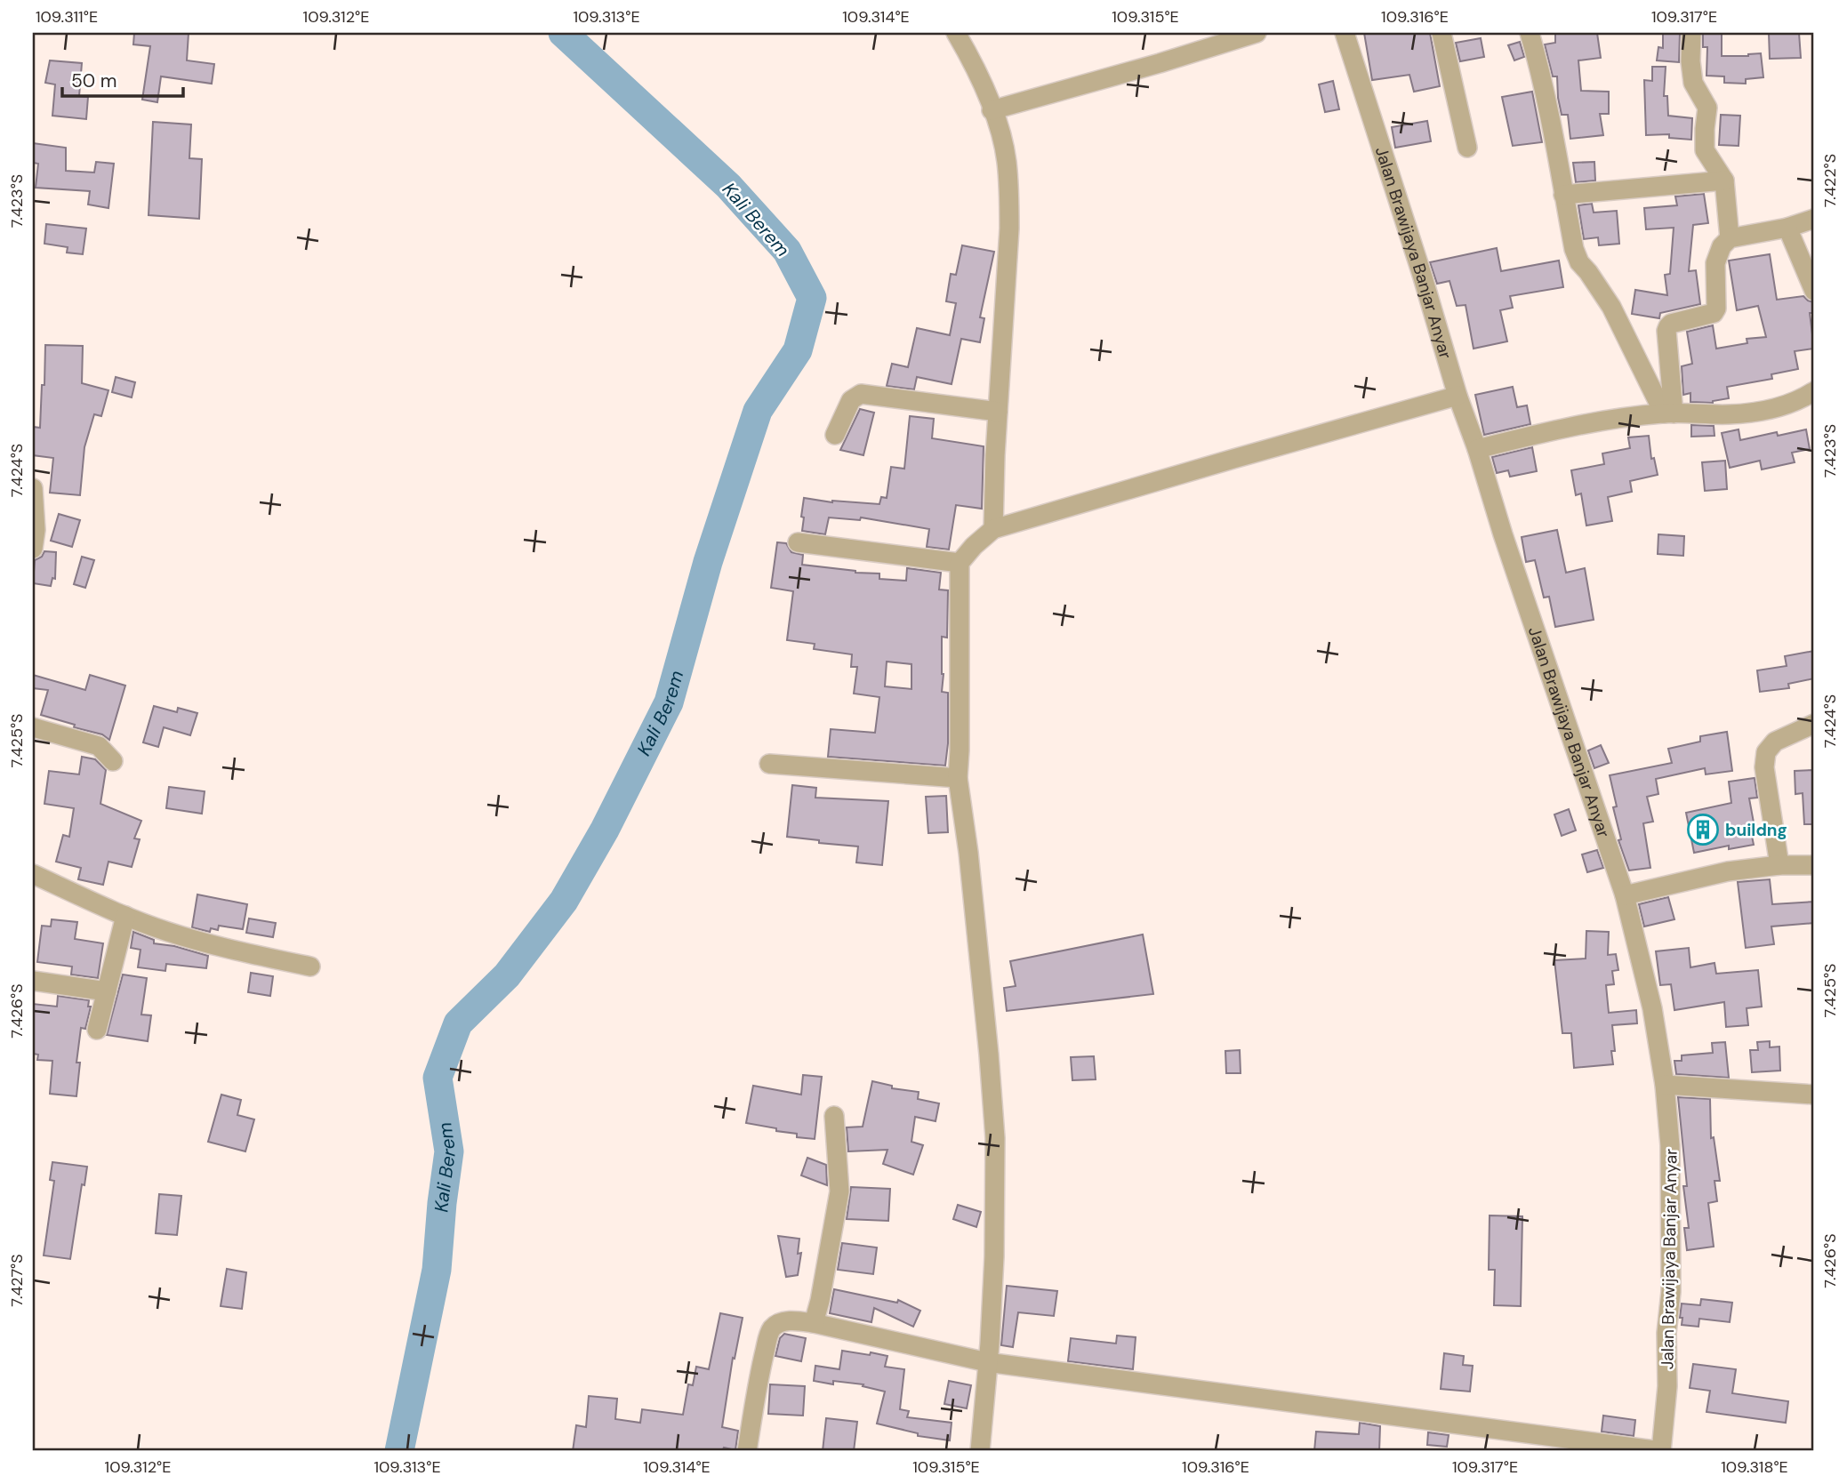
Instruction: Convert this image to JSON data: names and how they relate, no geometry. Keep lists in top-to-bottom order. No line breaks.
{"streets":{"street":["Jalan Brawijaya Banjar Anyar"]},"water":["Kali Berem"],"places":{"building":["buildng"]},"scale_bar":"50 m","coordinates":["109.311°E","109.312°E","109.313°E","109.314°E","109.315°E","109.316°E","109.317°E","7.422°S","7.423°S","7.424°S","7.425°S","7.426°S","7.427°S","109.318°E"]}
